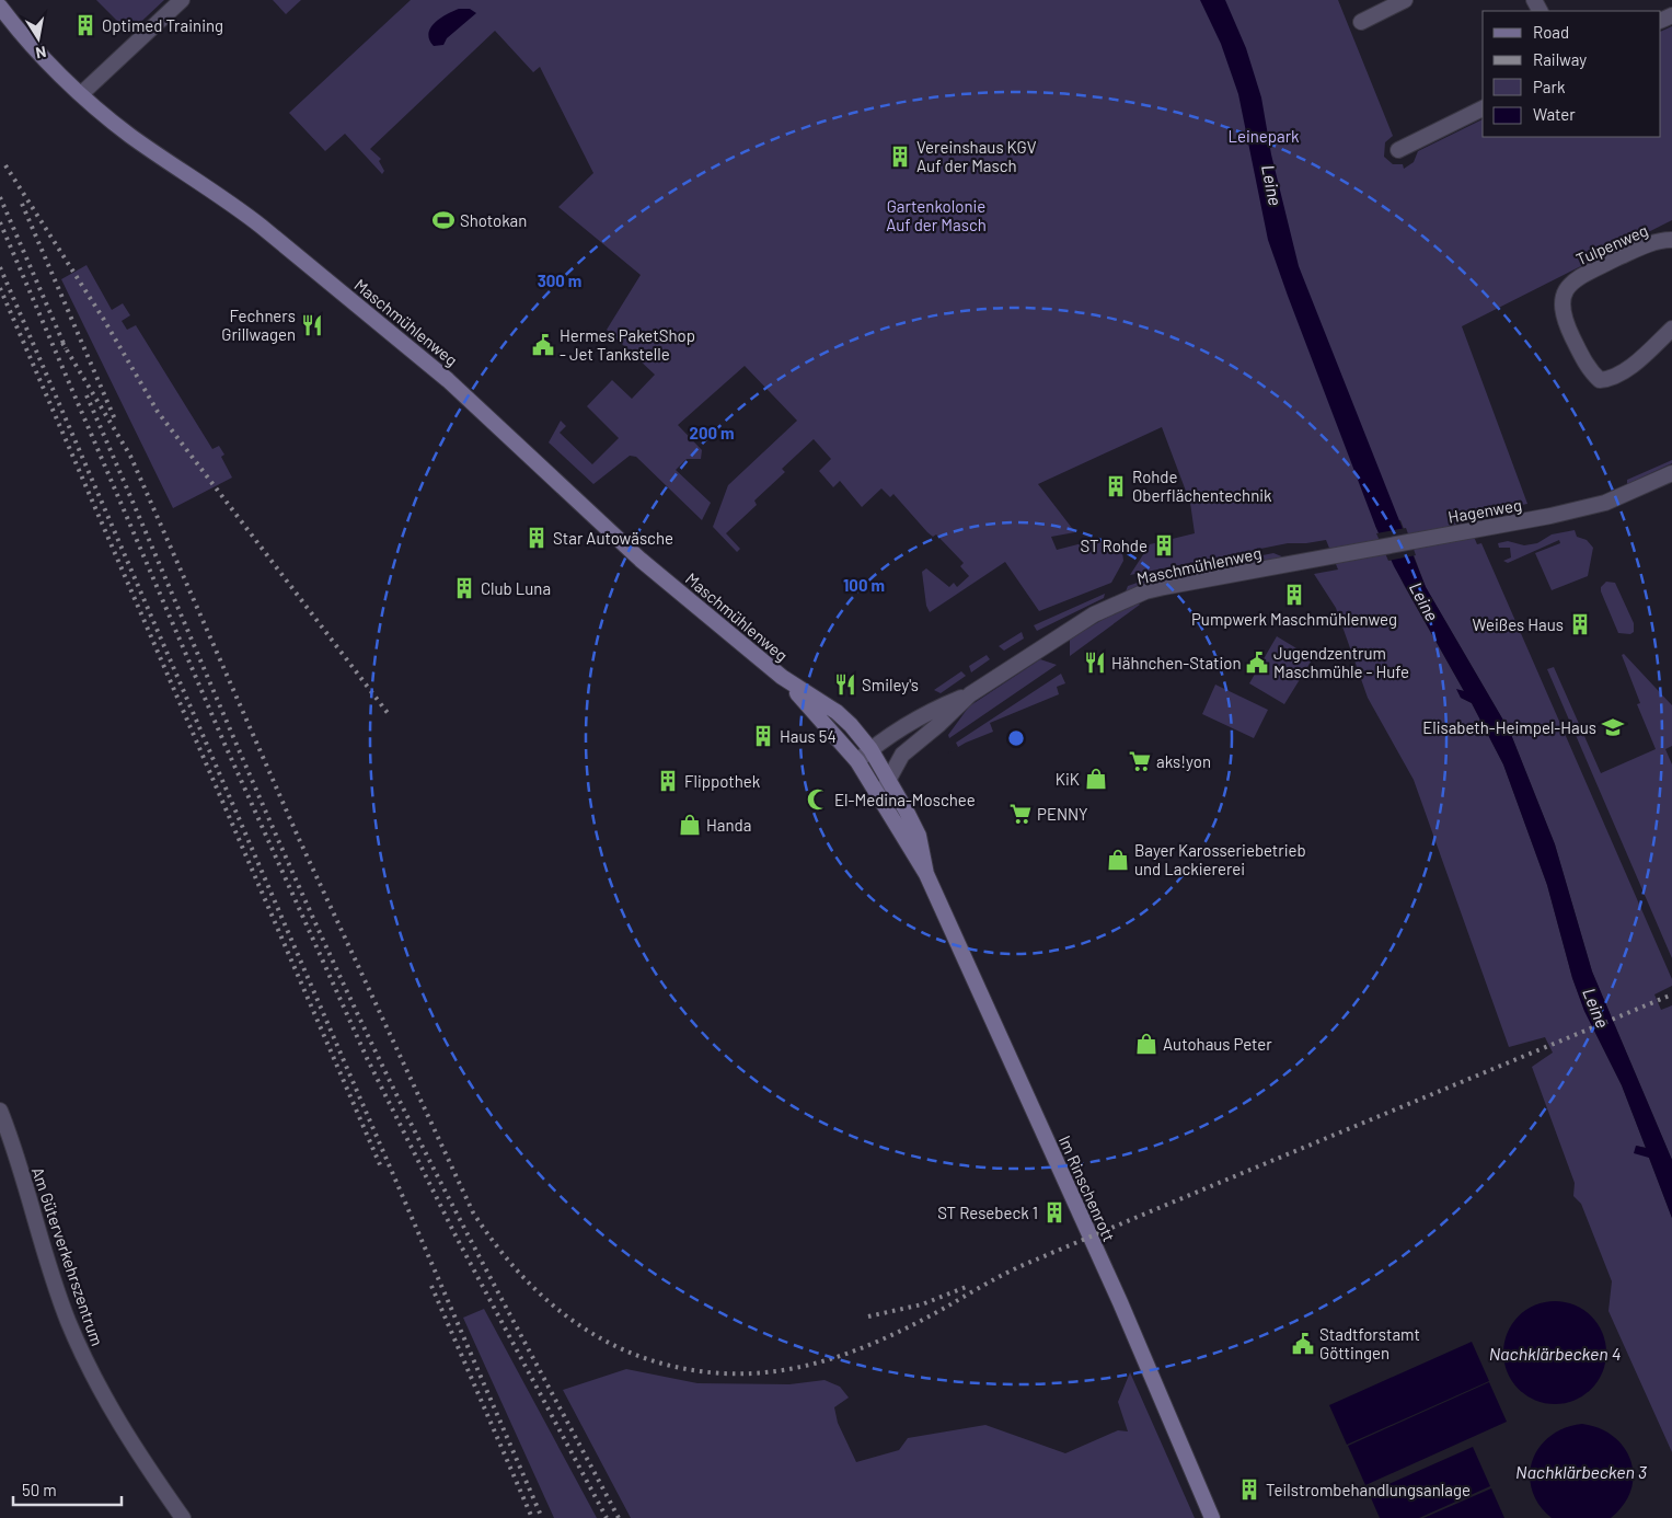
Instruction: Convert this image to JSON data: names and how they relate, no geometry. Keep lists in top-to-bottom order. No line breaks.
{"streets":{"main road":["Maschmühlenweg","Im Rinschenrott"],"street":["Tulpenweg","Hagenweg","Am Güterverkehrszentrum"]},"crossings":[["Maschmühlenweg","Hagenweg"],["Maschmühlenweg","Im Rinschenrott"]],"water":["Leine","Nachklärbecken 4","Nachklärbecken 3"],"parks":["Leinepark","Gartenkolonie Auf der Masch"],"places":{"building":["Optimed Training","Vereinshaus KGV Auf der Masch","Rohde Oberflächentechnik","Star Autowäsche","ST Rohde","Club Luna","Pumpwerk Maschmühlenweg","Weißes Haus","Haus 54","Flippothek","ST Resebeck 1","Teilstrombehandlungsanlage"],"sports":["Shotokan"],"restaurant":["Fechners Grillwagen","Hähnchen-Station","Smiley's"],"public building":["Hermes PaketShop - Jet Tankstelle","Jugendzentrum Maschmühle - Hufe","Stadtforstamt Göttingen"],"school or university":["Elisabeth-Heimpel-Haus"],"supermarket":["aks!yon","PENNY"],"shop":["KiK","Handa","Bayer Karosseriebetrieb und Lackiererei","Autohaus Peter"],"mosque":["El-Medina-Moschee"]},"legend":["Road","Railway","Park","Water"],"scale_bar":"50 m","north":"bottom","rings":["300 m","200 m","100 m"]}
